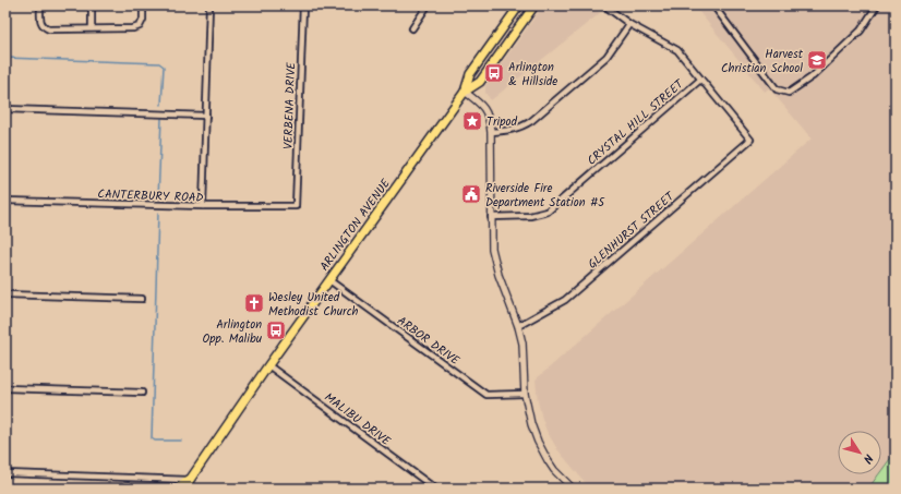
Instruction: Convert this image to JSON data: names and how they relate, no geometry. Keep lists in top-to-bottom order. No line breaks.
{"streets":{"main road":["ARLINGTON AVENUE"],"street":["VERBENA DRIVE","CRYSTAL HILL STREET","CANTERBURY ROAD","GLENHURST STREET","ARBOR DRIVE","MALIBU DRIVE"]},"crossings":[["VERBENA DRIVE","CANTERBURY ROAD"],["CRYSTAL HILL STREET","GLENHURST STREET"],["ARLINGTON AVENUE","ARBOR DRIVE"],["ARLINGTON AVENUE","MALIBU DRIVE"]],"places":{"school or university":["Harvest Christian School"],"bus stop":["Arlington & Hillside","Arlington Opp. Malibu"],"place":["Tripod"],"public building":["Riverside Fire Department Station #5"],"church":["Wesley United Methodist Church"]},"north":"bottom right"}
